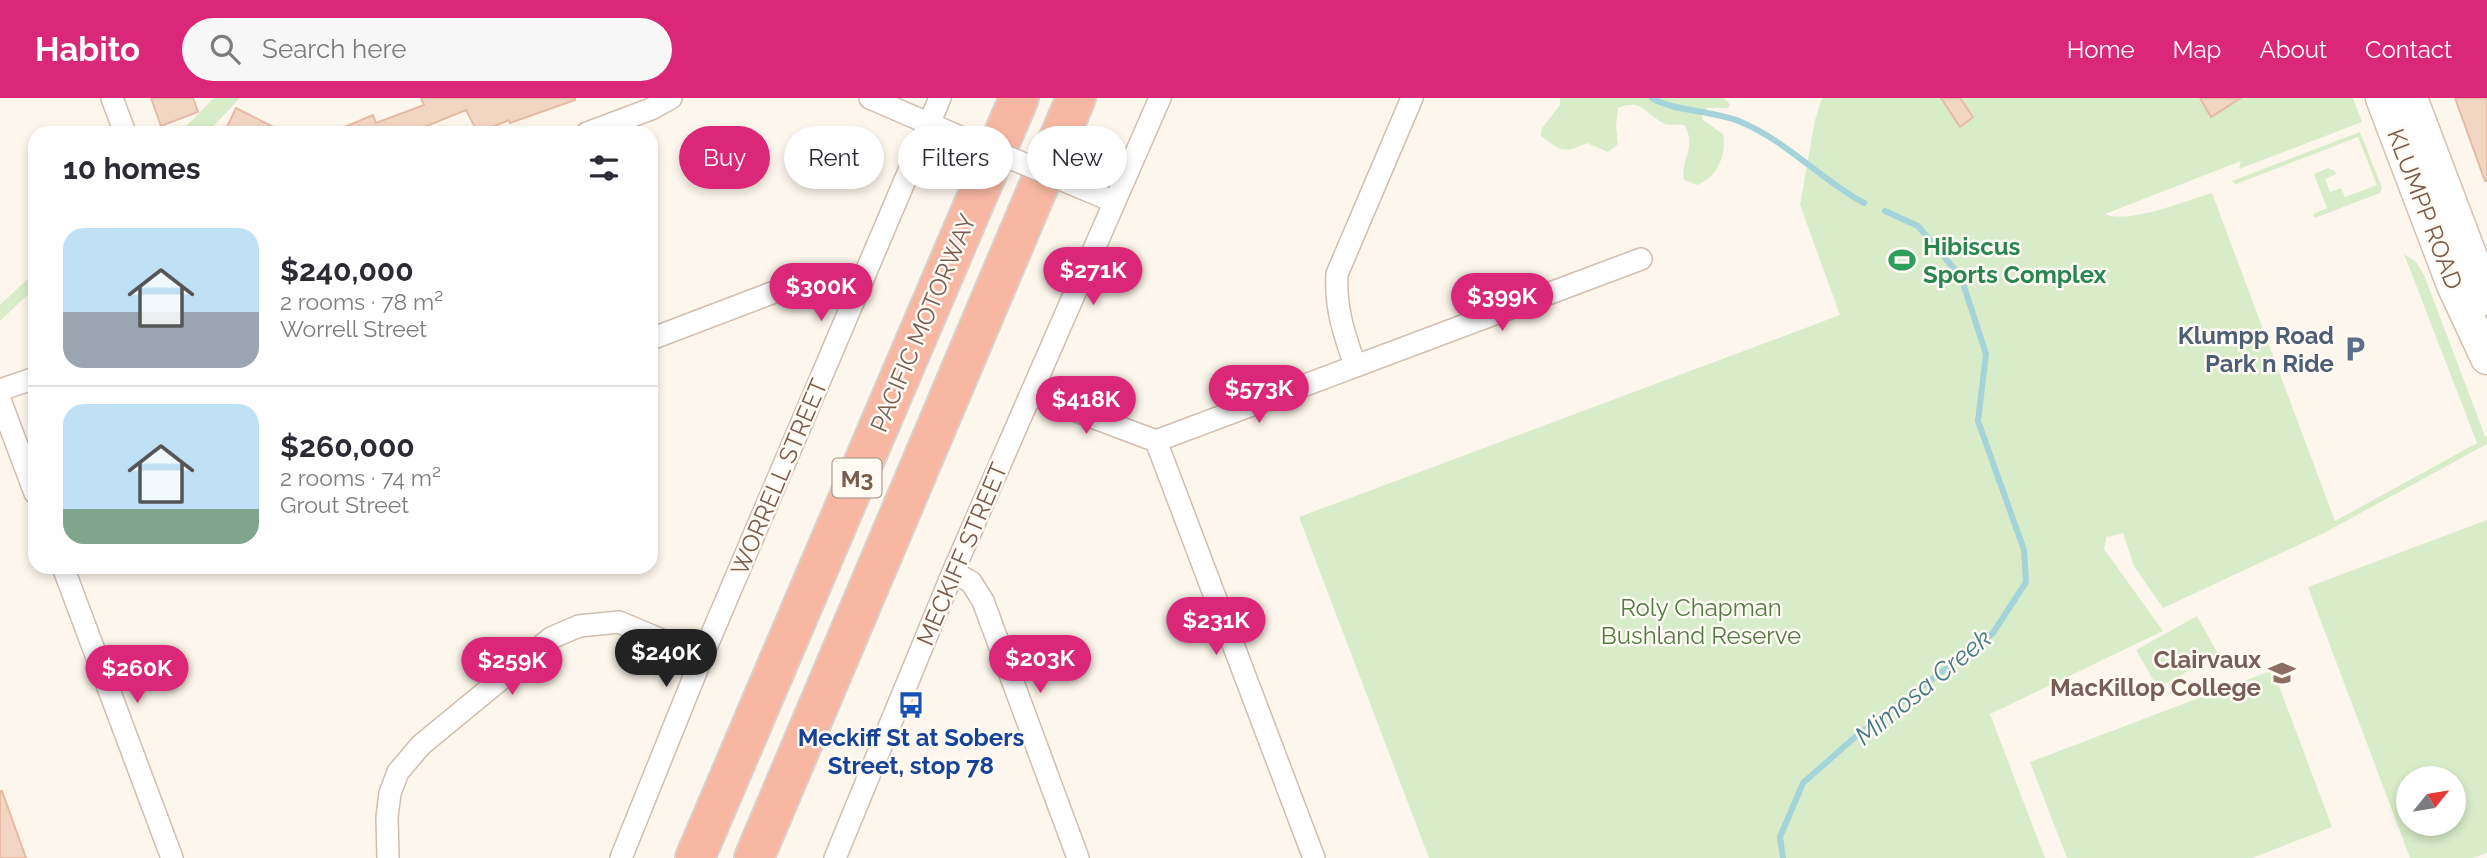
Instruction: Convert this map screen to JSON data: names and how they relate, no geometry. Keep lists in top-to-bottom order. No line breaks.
{"streets":{"highway":["PACIFIC MOTORWAY","M3"],"main road":["KLUMPP ROAD"],"street":["WORRELL STREET","MECKIFF STREET"]},"water":["Mimosa Creek"],"parks":["Roly Chapman Bushland Reserve"],"places":{"sports":["Hibiscus Sports Complex"],"parking":["Klumpp Road Park n Ride"],"school or university":["Clairvaux MacKillop College"],"bus stop":["Meckiff St at Sobers Street, stop 78"]},"north":"top right","page":{"header":"Habito","search":"Search here","nav":["Home","Map","About","Contact"],"chip":["Buy","Rent","Filters","New"],"heading":"10 homes","list":[{"name":"$240,000","note":"2 rooms · 78 m² · Worrell Street"},{"name":"$260,000","note":"2 rooms · 74 m² · Grout Street"}],"price":["$271K","$300K","$399K","$573K","$418K","$231K","$240K","$203K","$259K","$260K"]}}
